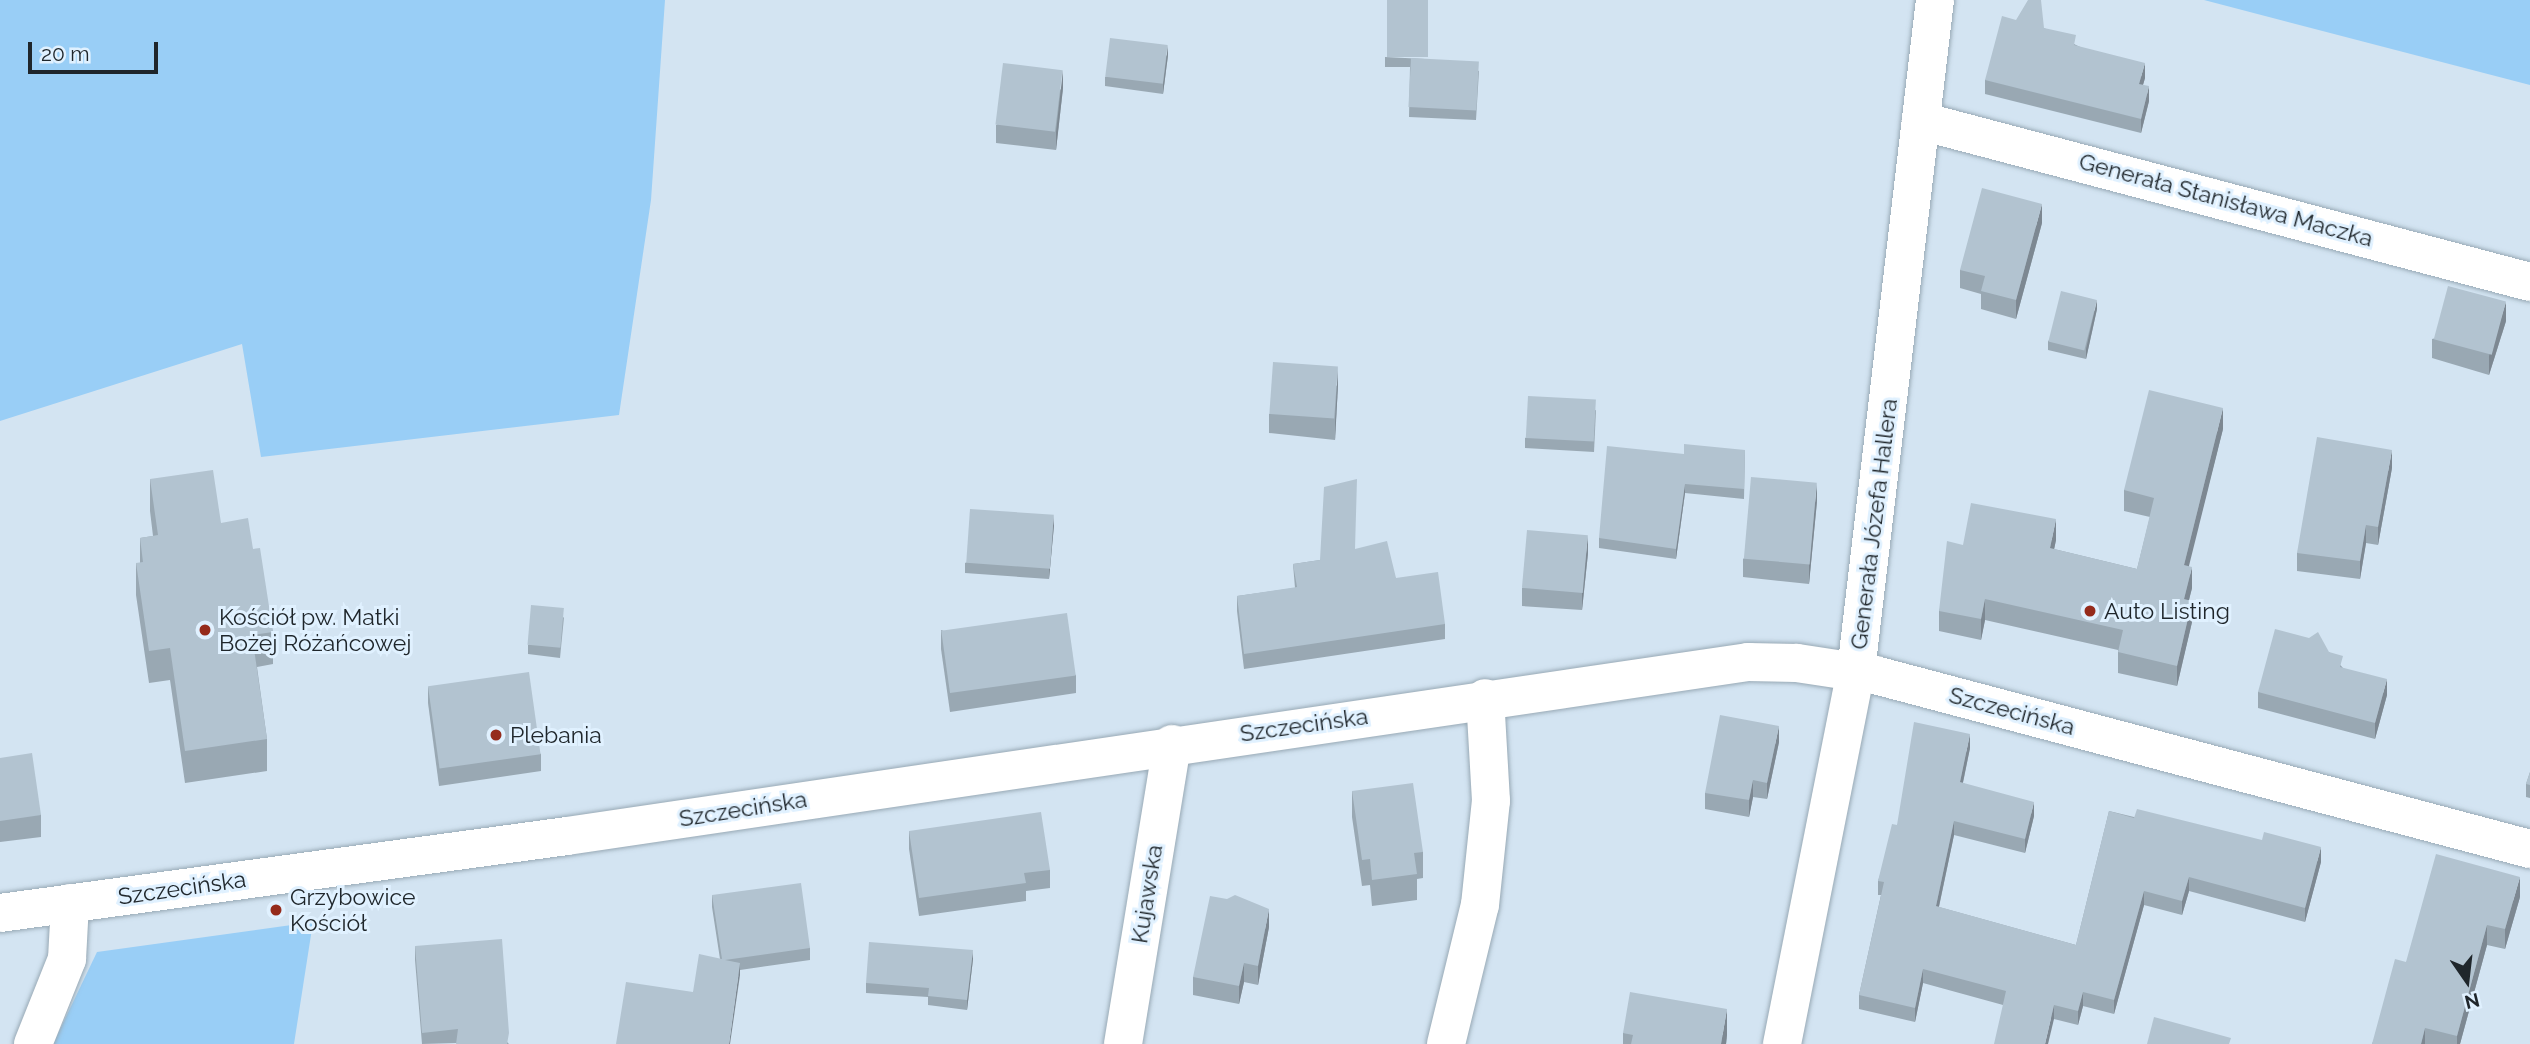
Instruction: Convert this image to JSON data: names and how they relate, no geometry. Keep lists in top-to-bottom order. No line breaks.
{"streets":{"street":["Generała Stanisława Maczka","Generała Józefa Hallera","Szczecińska","Kujawska"]},"crossings":[["Generała Stanisława Maczka","Generała Józefa Hallera"],["Generała Józefa Hallera","Szczecińska"],["Szczecińska","Kujawska"]],"places":["Auto Listing","Kościół pw. Matki Bożej Różańcowej","Plebania","Grzybowice Kościół"],"scale_bar":"20 m","north":"bottom"}
